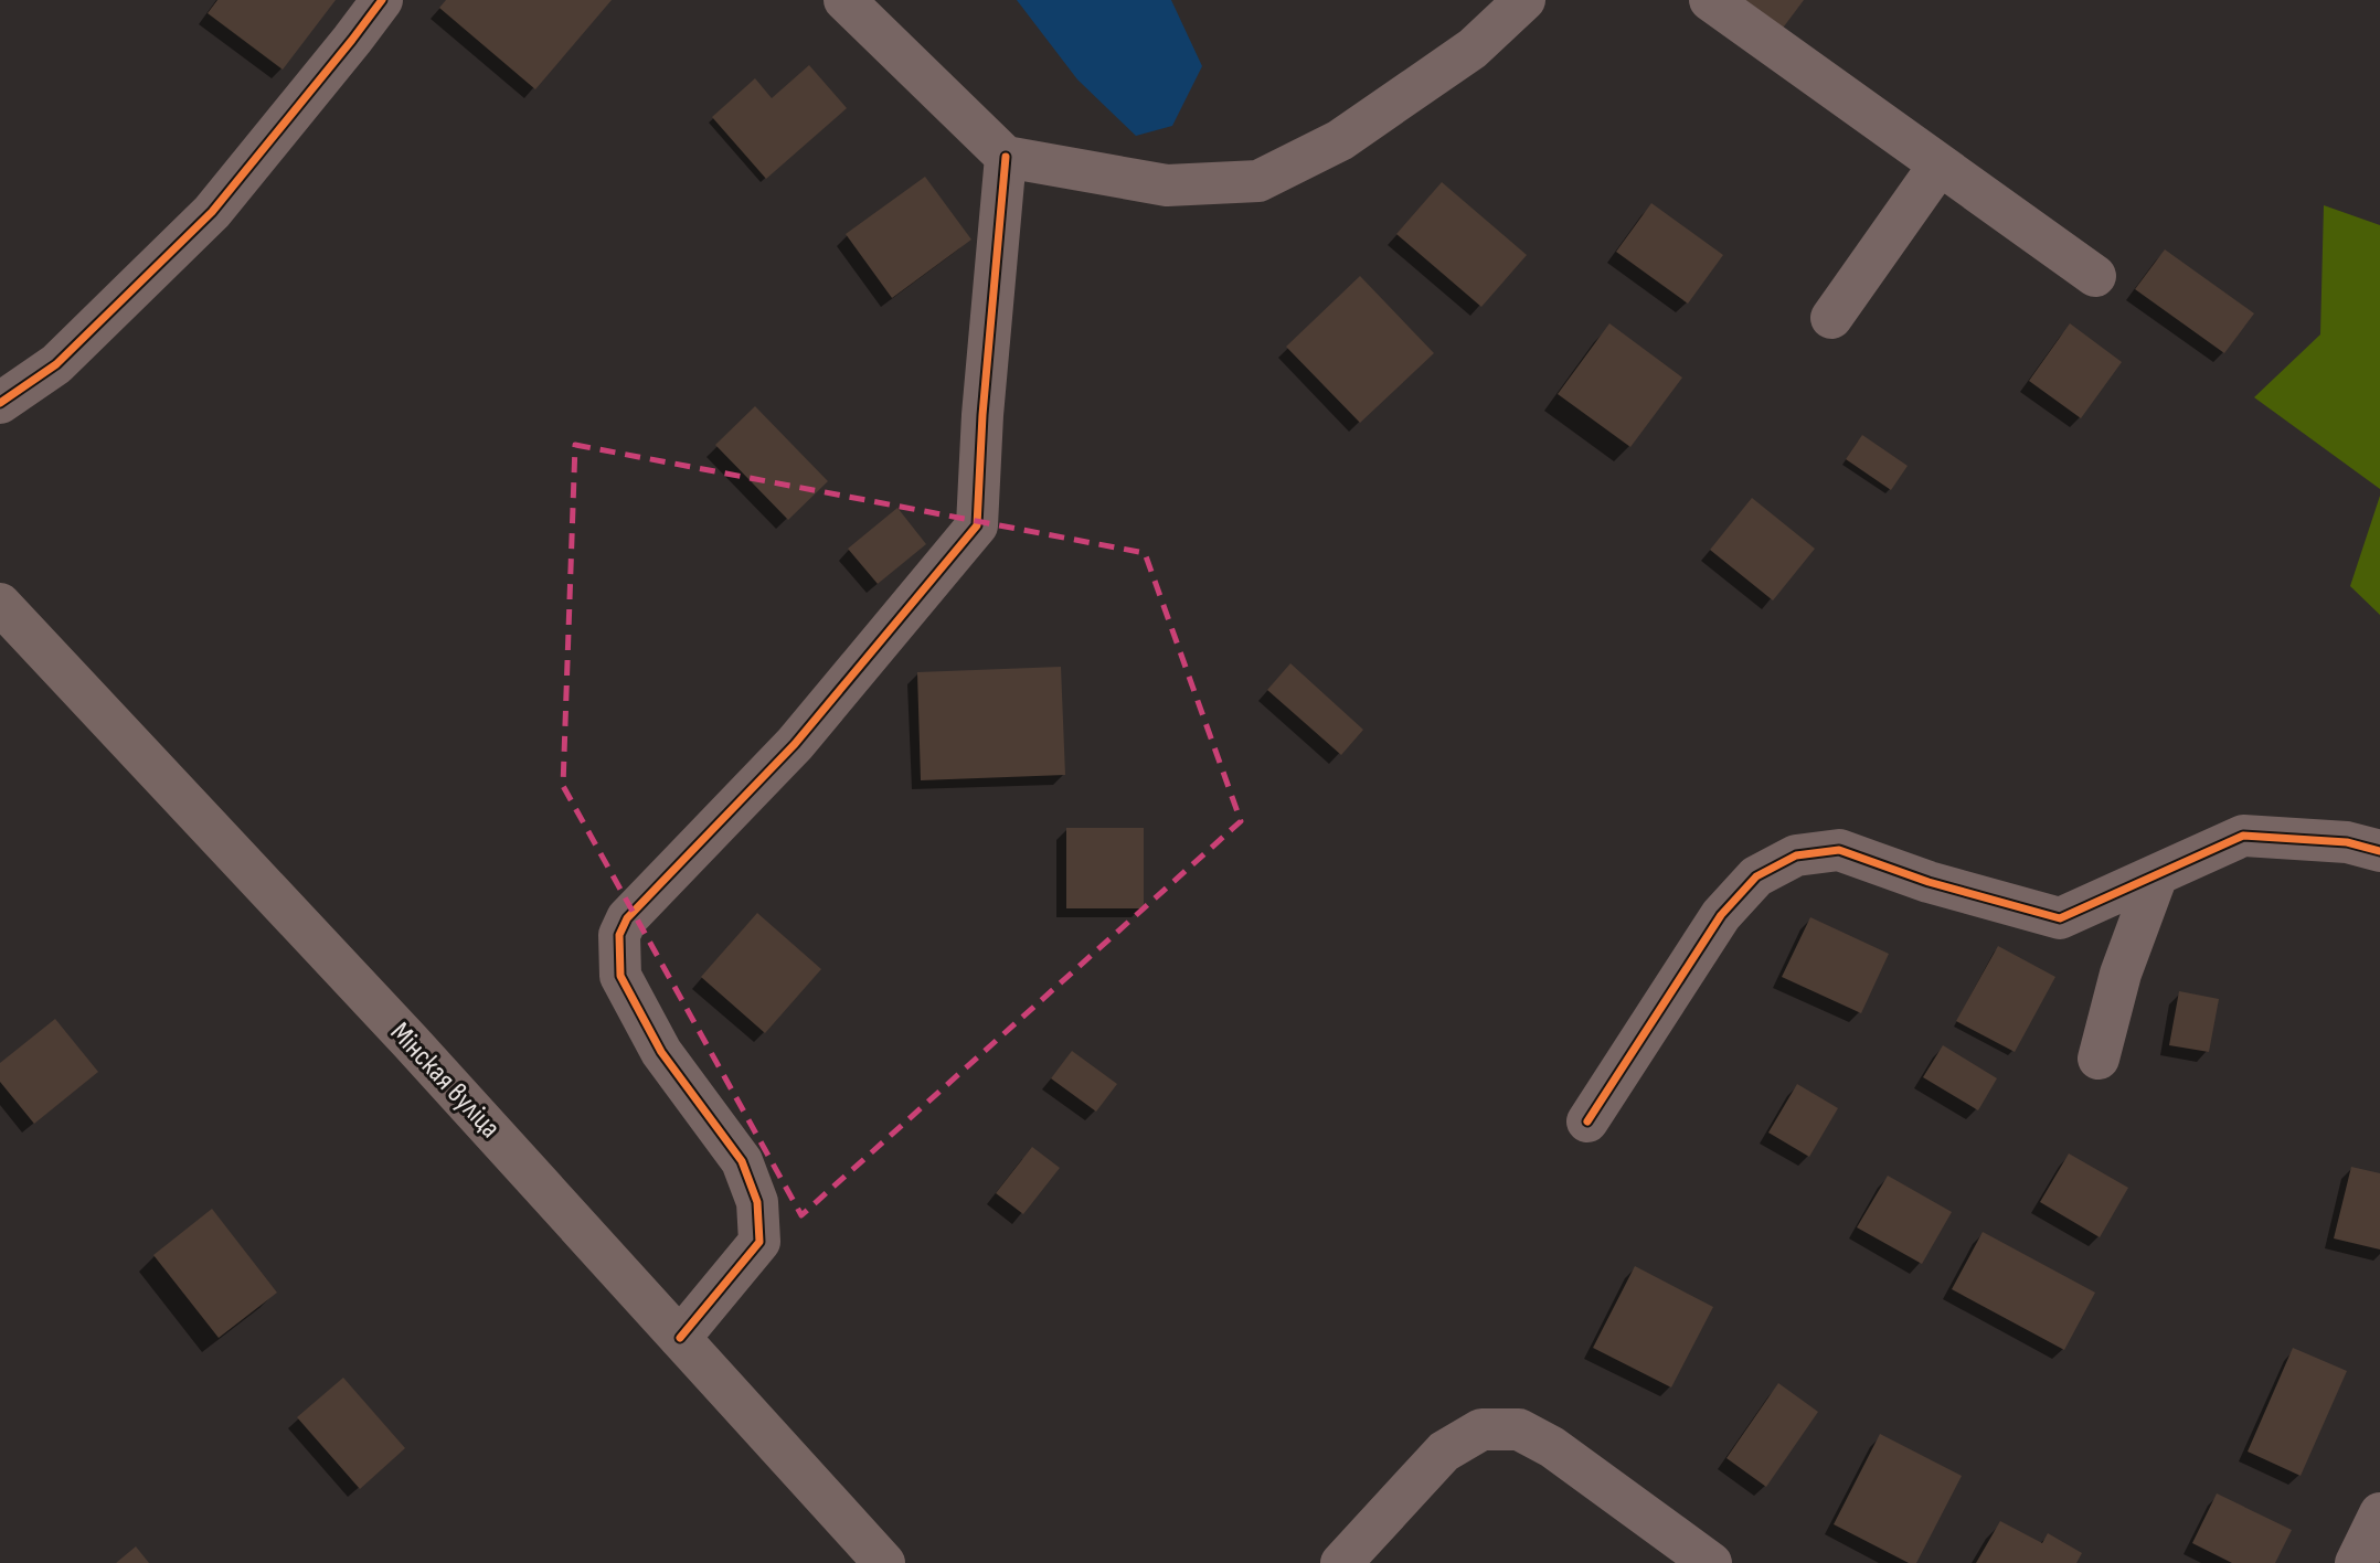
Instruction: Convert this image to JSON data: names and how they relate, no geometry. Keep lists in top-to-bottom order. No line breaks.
{"streets":{"main road":["Мінская вуліца"]}}
